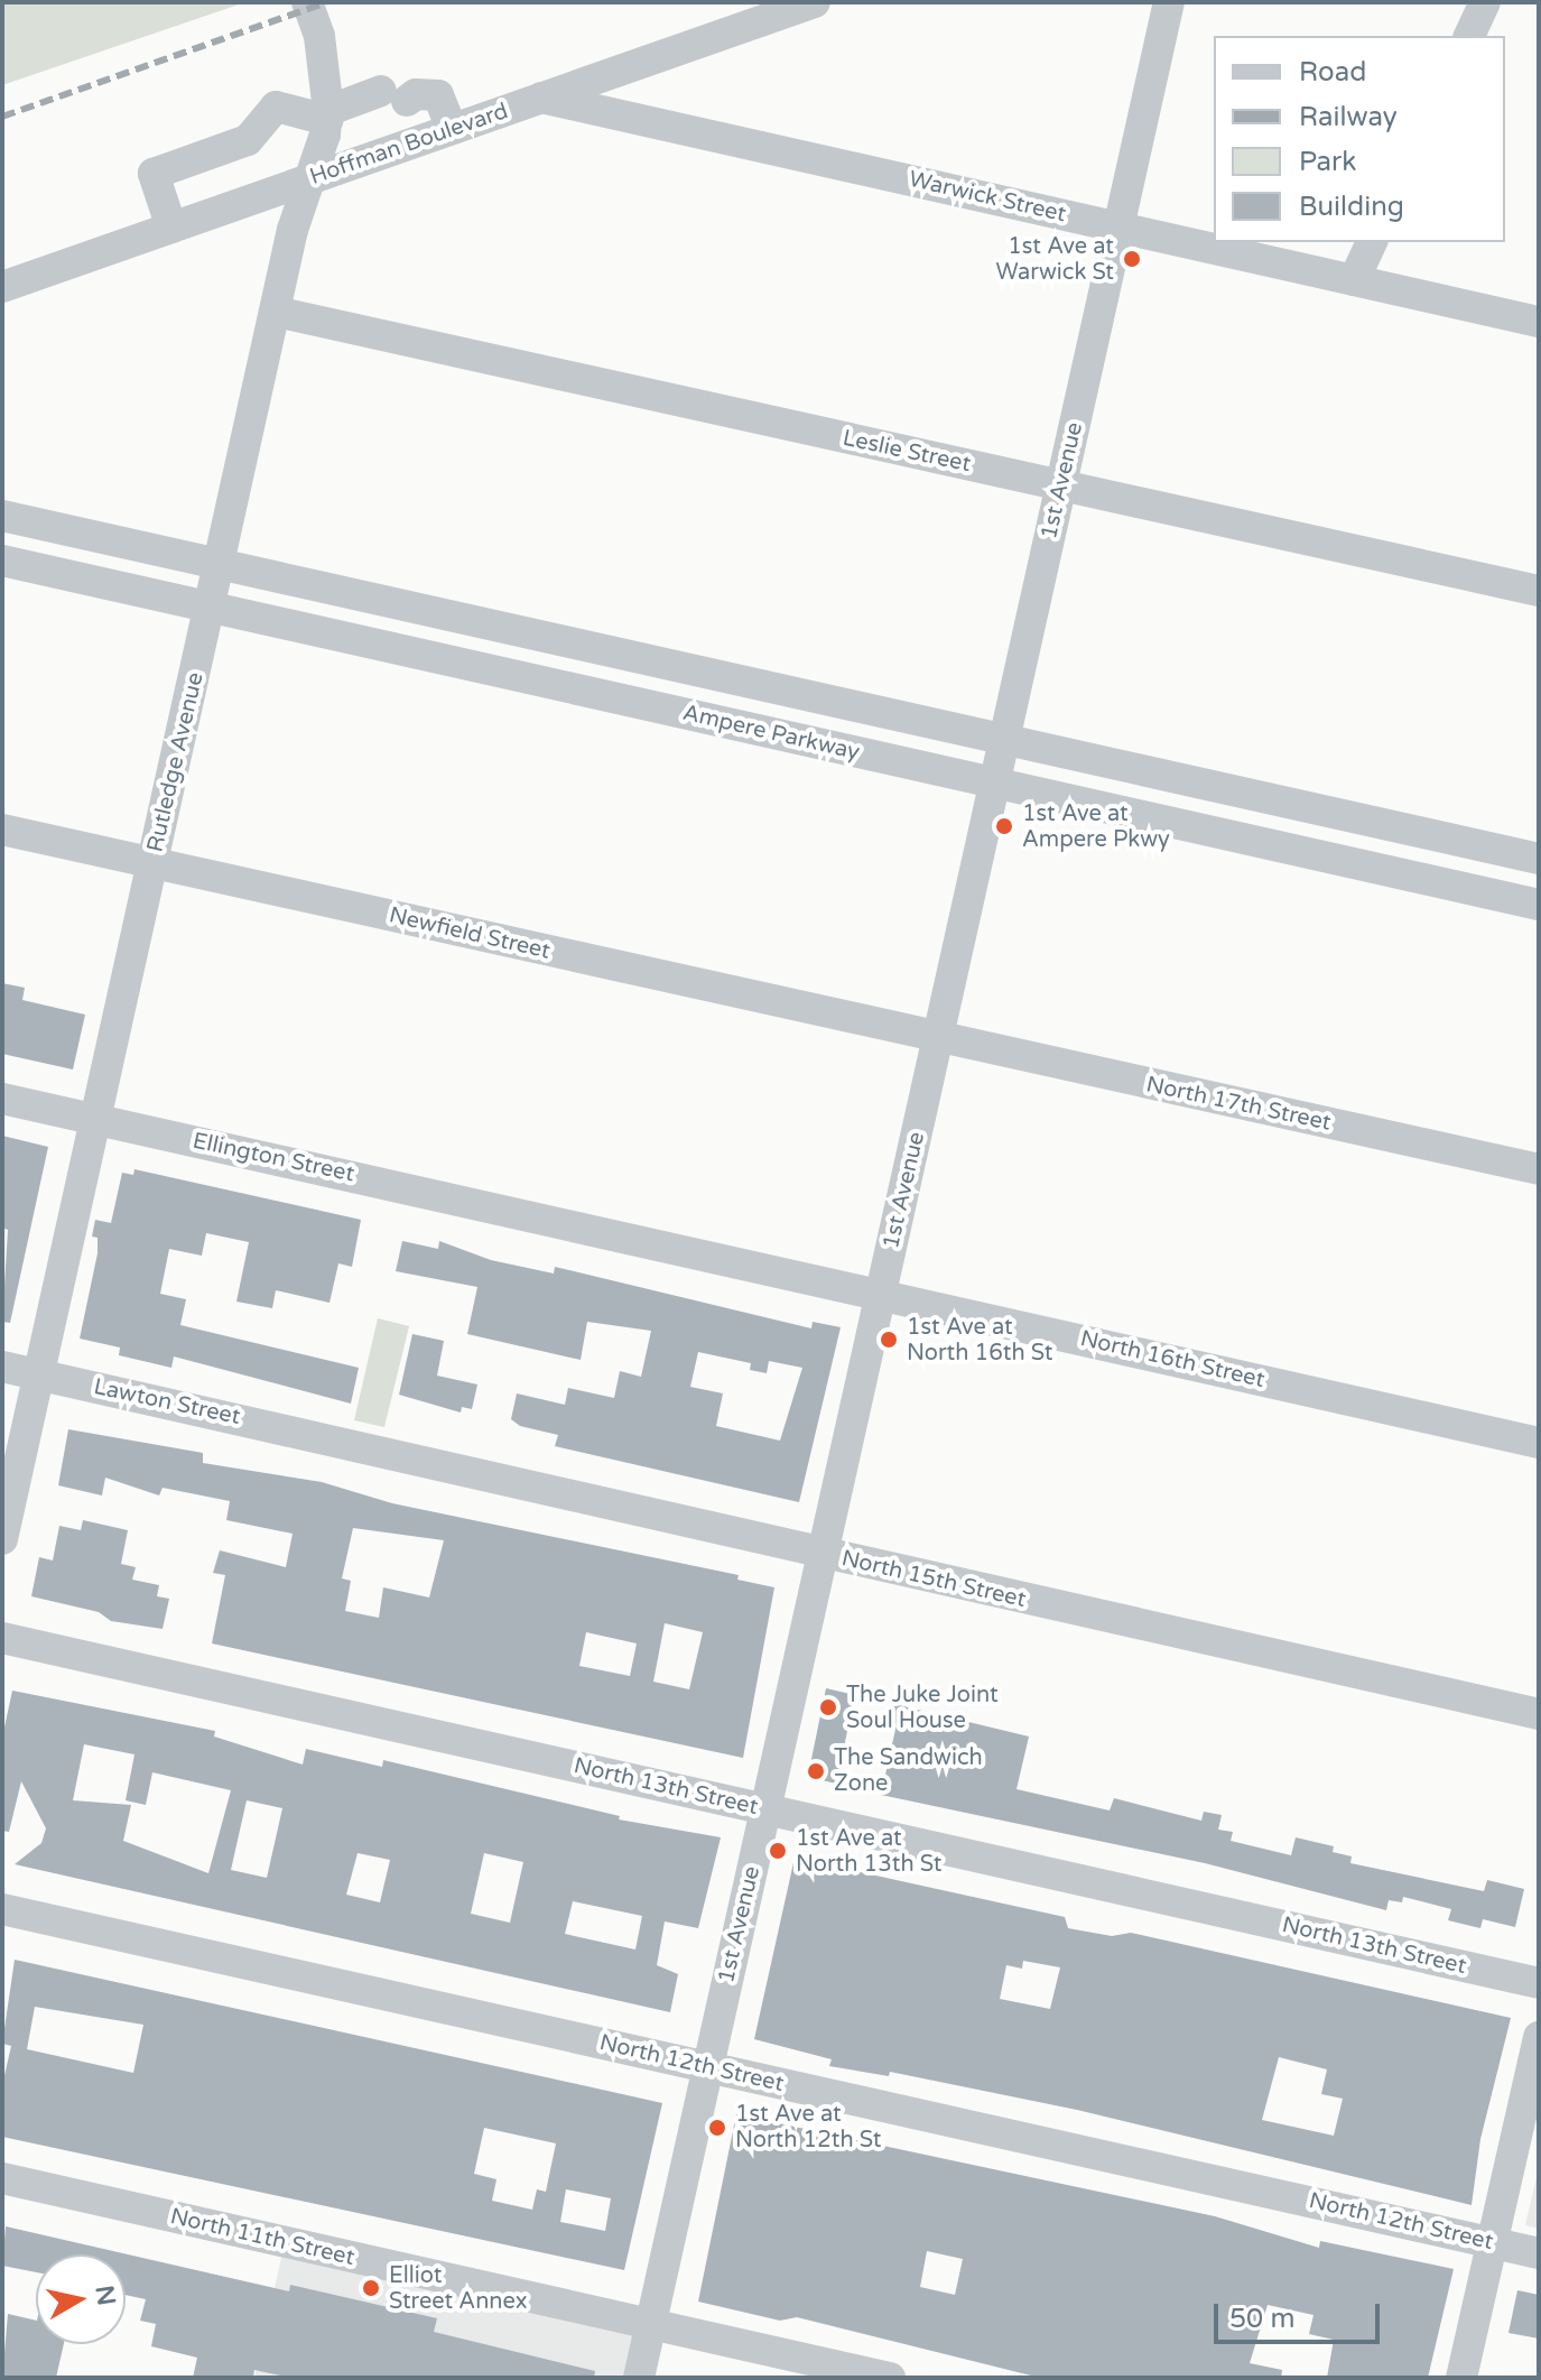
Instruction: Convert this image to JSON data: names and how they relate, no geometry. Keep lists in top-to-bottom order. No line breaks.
{"streets":{"street":["Hoffman Boulevard","Warwick Street","Leslie Street","1st Avenue","Ampere Parkway","Rutledge Avenue","Newfield Street","North 17th Street","Ellington Street","North 16th Street","Lawton Street","North 15th Street","North 13th Street","North 12th Street","North 11th Street"]},"crossings":[["Hoffman Boulevard","Warwick Street"],["Hoffman Boulevard","Rutledge Avenue"],["Warwick Street","1st Avenue"],["Leslie Street","1st Avenue"],["Leslie Street","Rutledge Avenue"],["1st Avenue","Ampere Parkway"],["1st Avenue","Newfield Street"],["1st Avenue","North 17th Street"],["1st Avenue","North 16th Street"],["1st Avenue","North 15th Street"],["1st Avenue","North 13th Street"],["1st Avenue","North 12th Street"],["1st Avenue","North 11th Street"],["Ampere Parkway","Rutledge Avenue"],["Rutledge Avenue","Newfield Street"],["Rutledge Avenue","Ellington Street"],["Rutledge Avenue","Lawton Street"],["Newfield Street","North 17th Street"],["Ellington Street","North 16th Street"],["Lawton Street","North 15th Street"]],"places":["1st Ave at Warwick St","1st Ave at Ampere Pkwy","1st Ave at North 16th St","The Juke Joint Soul House","The Sandwich Zone","1st Ave at North 13th St","1st Ave at North 12th St","Elliot Street Annex"],"legend":["Road","Railway","Park","Building"],"scale_bar":"50 m","north":"right"}
